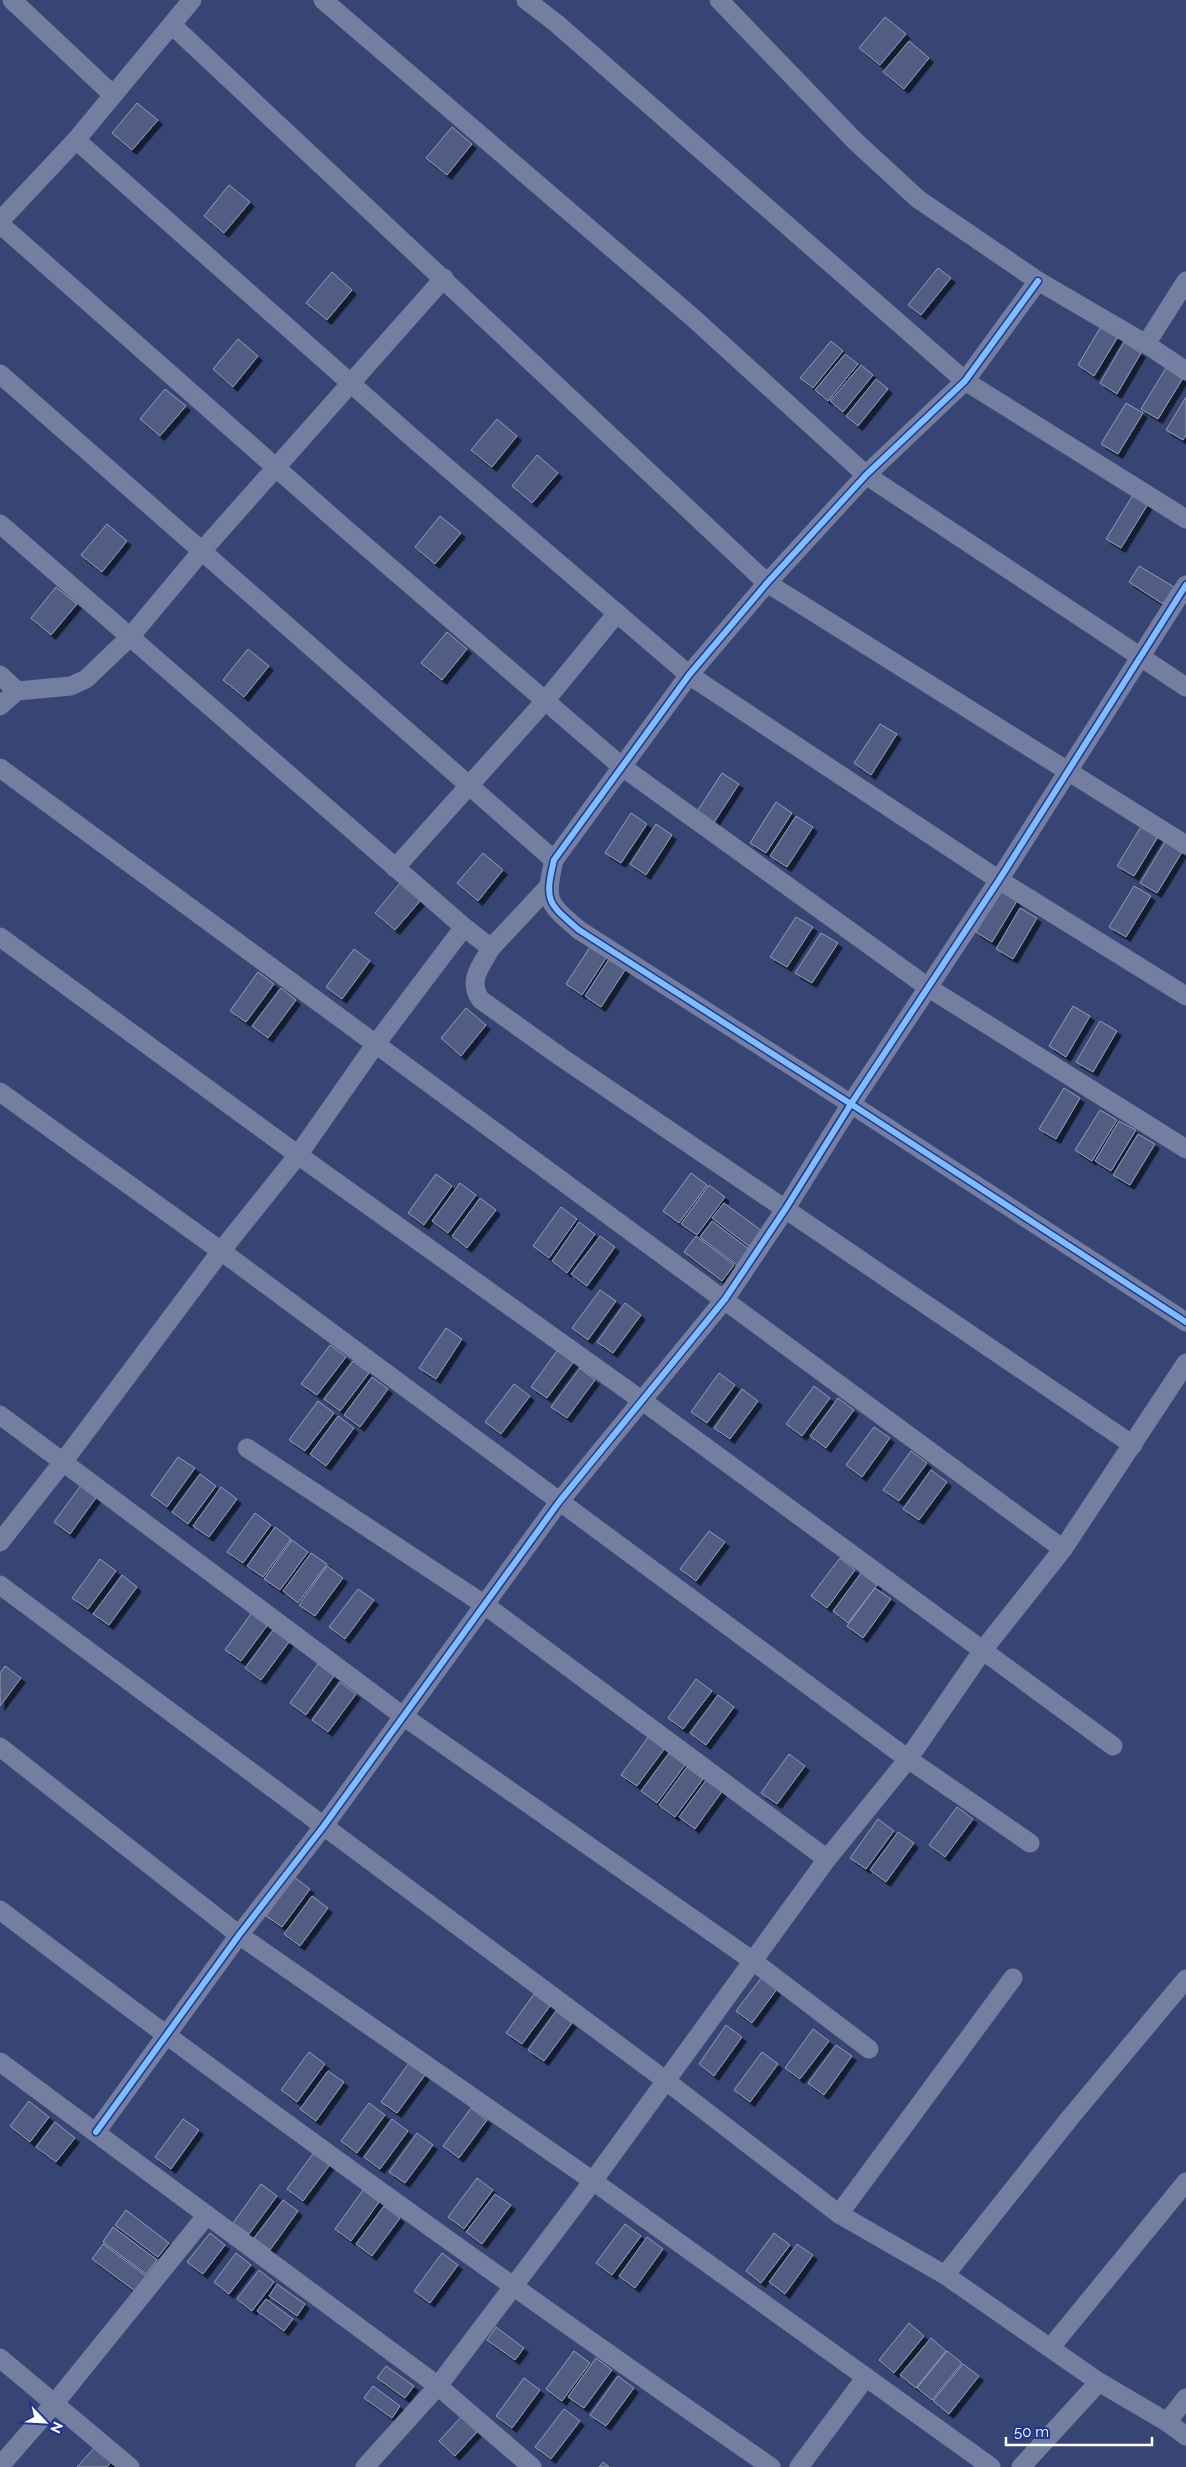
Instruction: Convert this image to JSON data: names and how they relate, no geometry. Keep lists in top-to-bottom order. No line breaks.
{"scale_bar":"50 m","north":"bottom right"}
